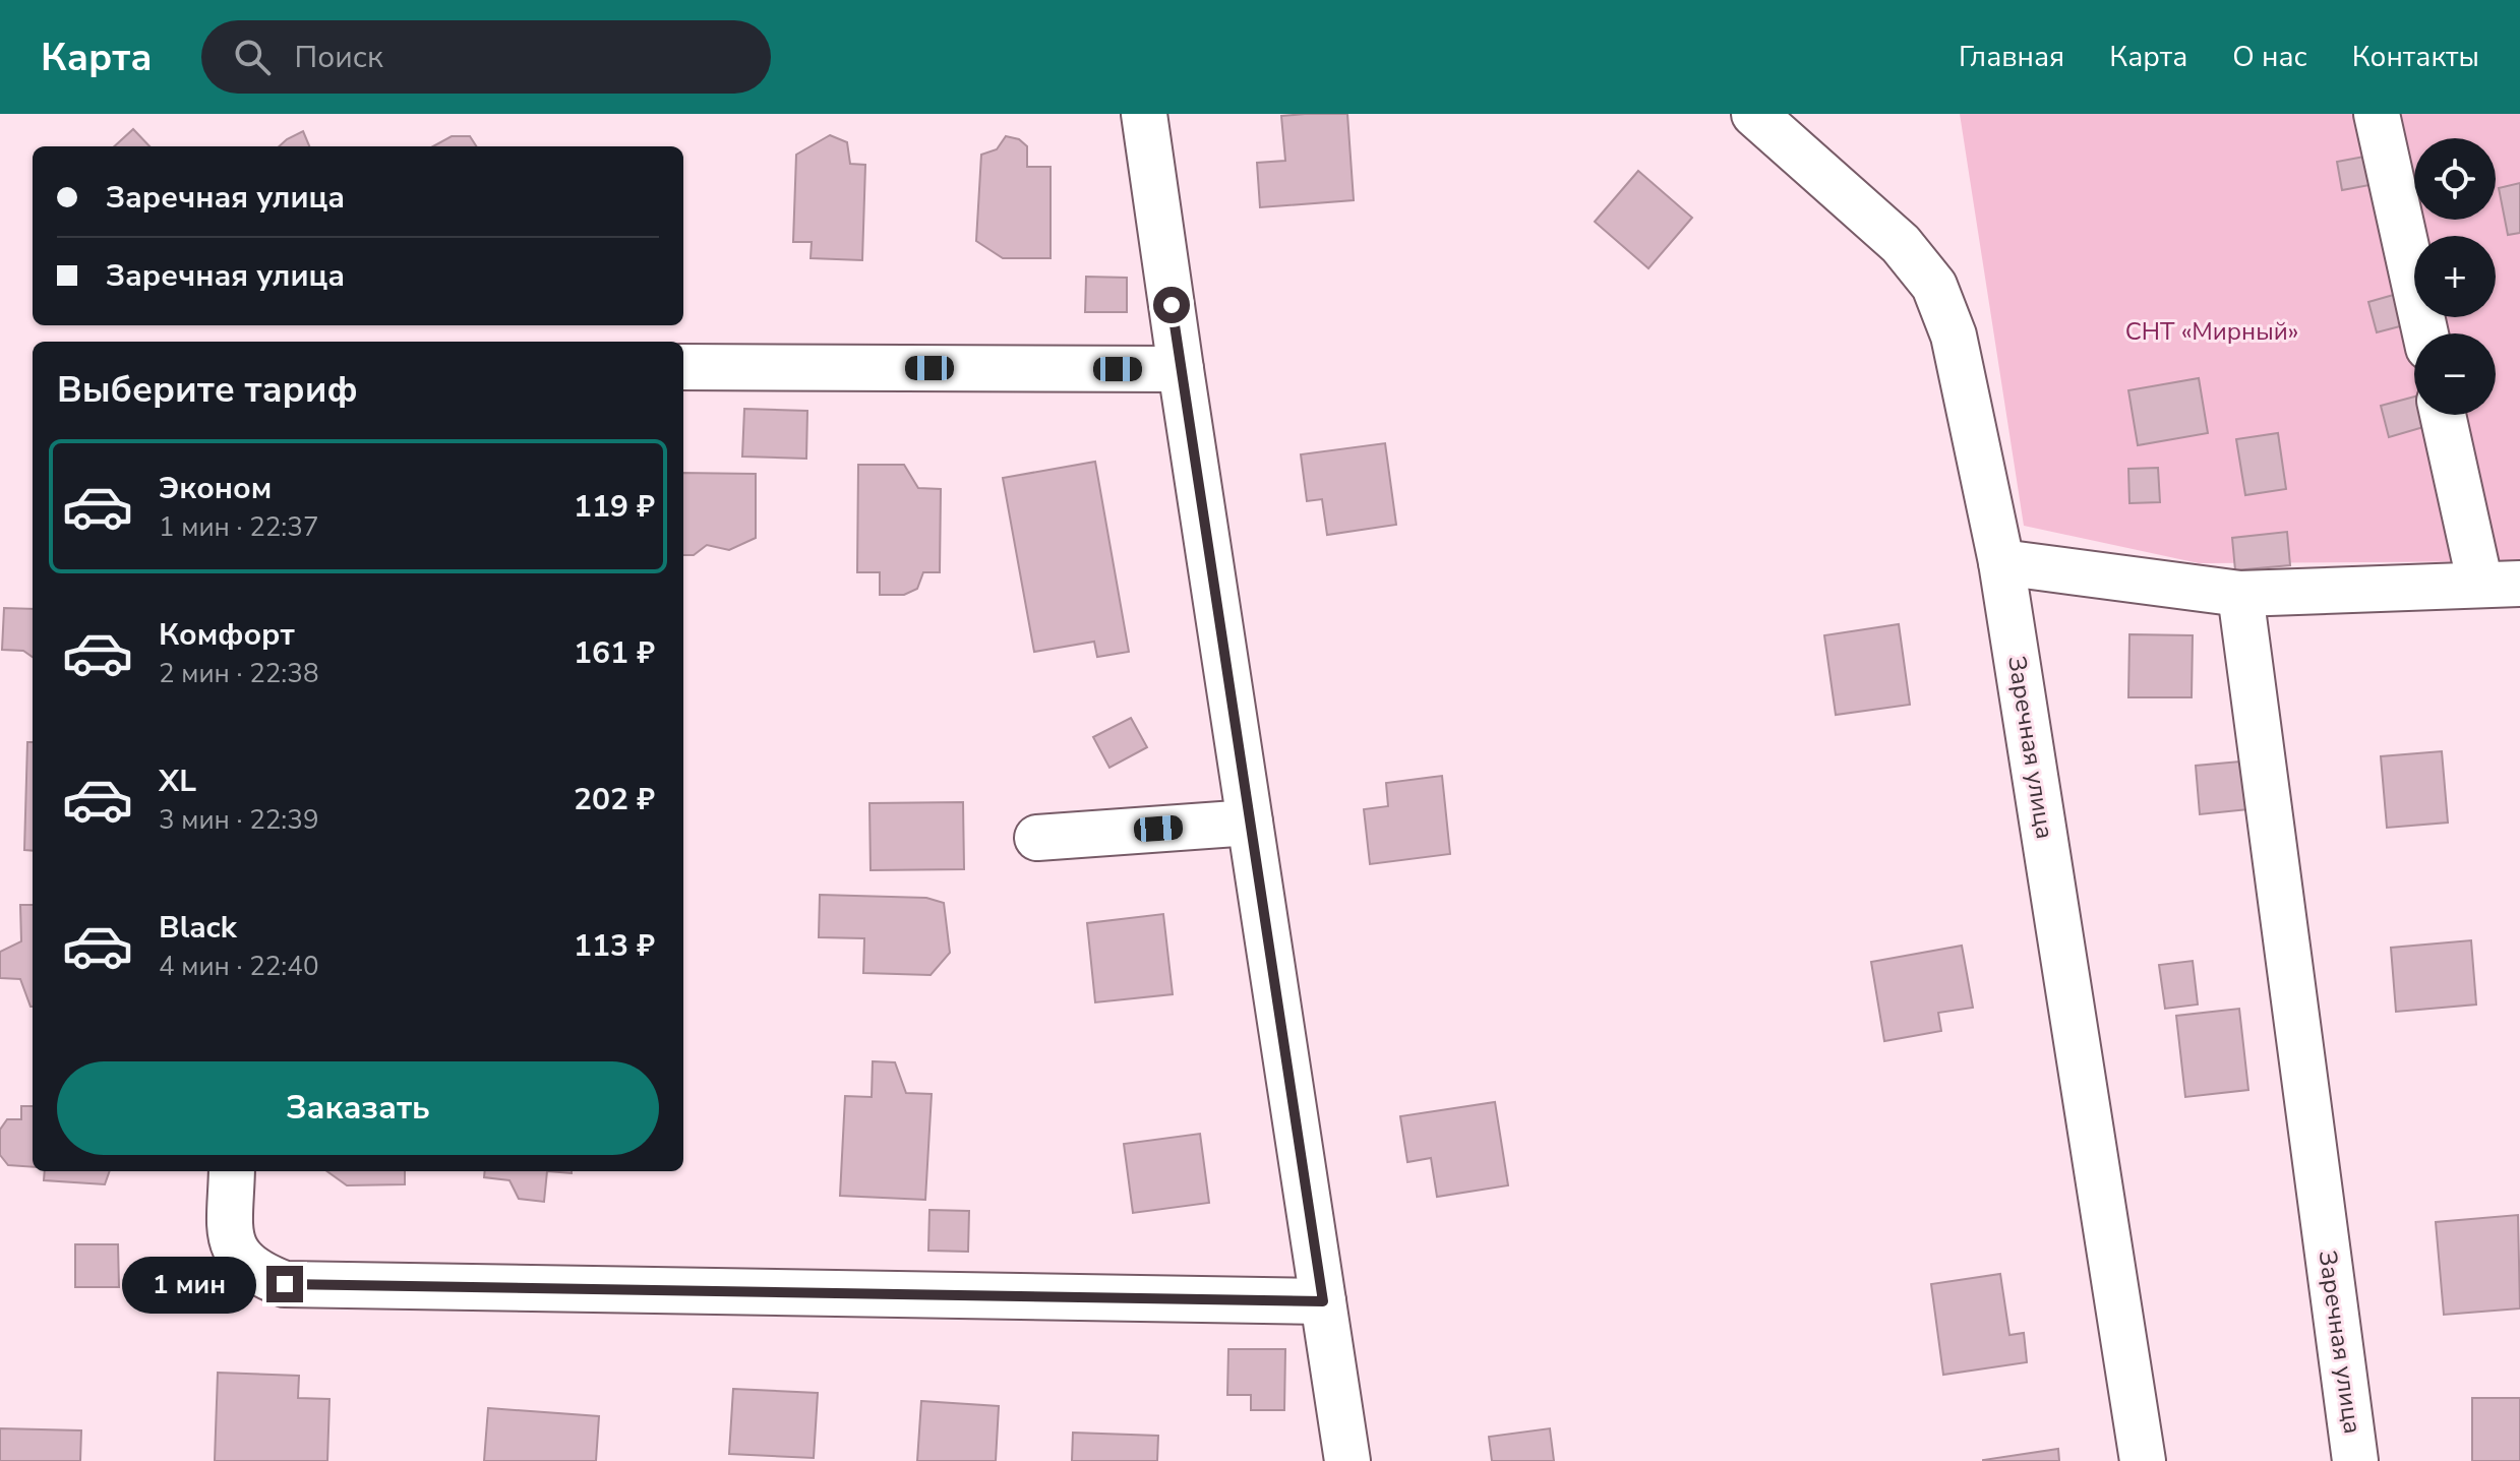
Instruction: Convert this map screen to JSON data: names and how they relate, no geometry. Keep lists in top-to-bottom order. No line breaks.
{"streets":{"street":["Заречная улица"]},"parks":["СНТ «Мирный»"],"page":{"header":"Карта","search":"Поиск","nav":["Главная","Карта","О нас","Контакты"],"map_buttons":["+","−"],"banner":["Заречная улица","Заречная улица"],"heading":"Выберите тариф","list":[{"name":"Эконом","note":"1 мин · 22:37","value":"119 ₽"},{"name":"Комфорт","note":"2 мин · 22:38","value":"161 ₽"},{"name":"XL","note":"3 мин · 22:39","value":"202 ₽"},{"name":"Black","note":"4 мин · 22:40","value":"113 ₽"}],"buttons":"Заказать","bubble":"1 мин"}}
